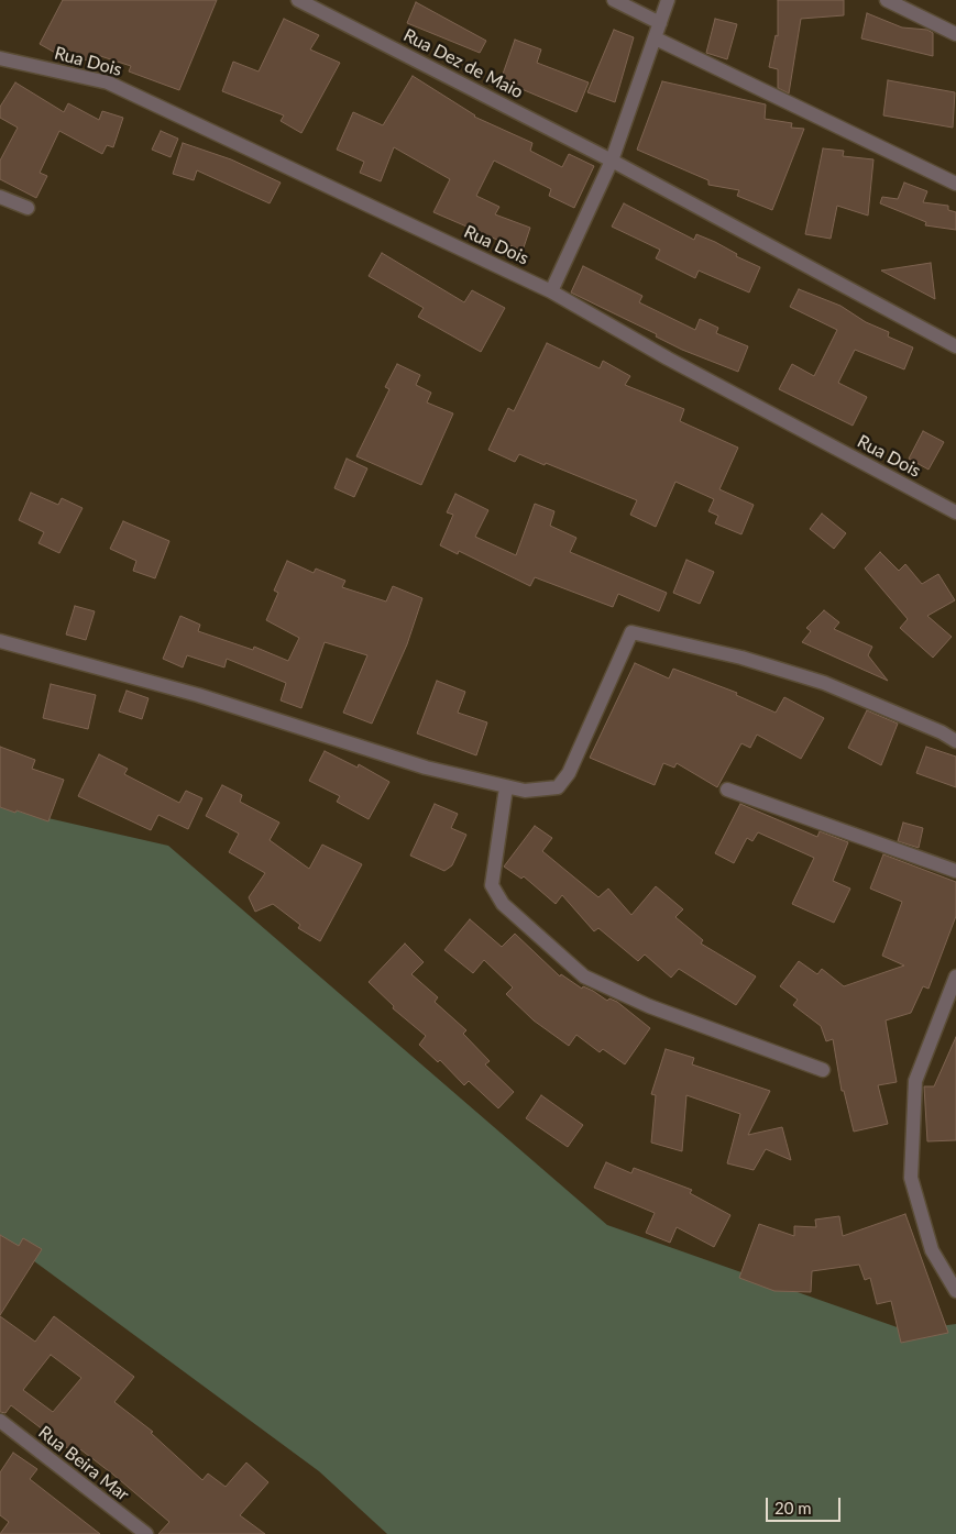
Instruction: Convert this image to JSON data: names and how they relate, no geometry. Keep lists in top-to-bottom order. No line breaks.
{"streets":{"street":["Rua Dois","Rua Dez de Maio","Rua Beira Mar"]},"scale_bar":"20 m"}
